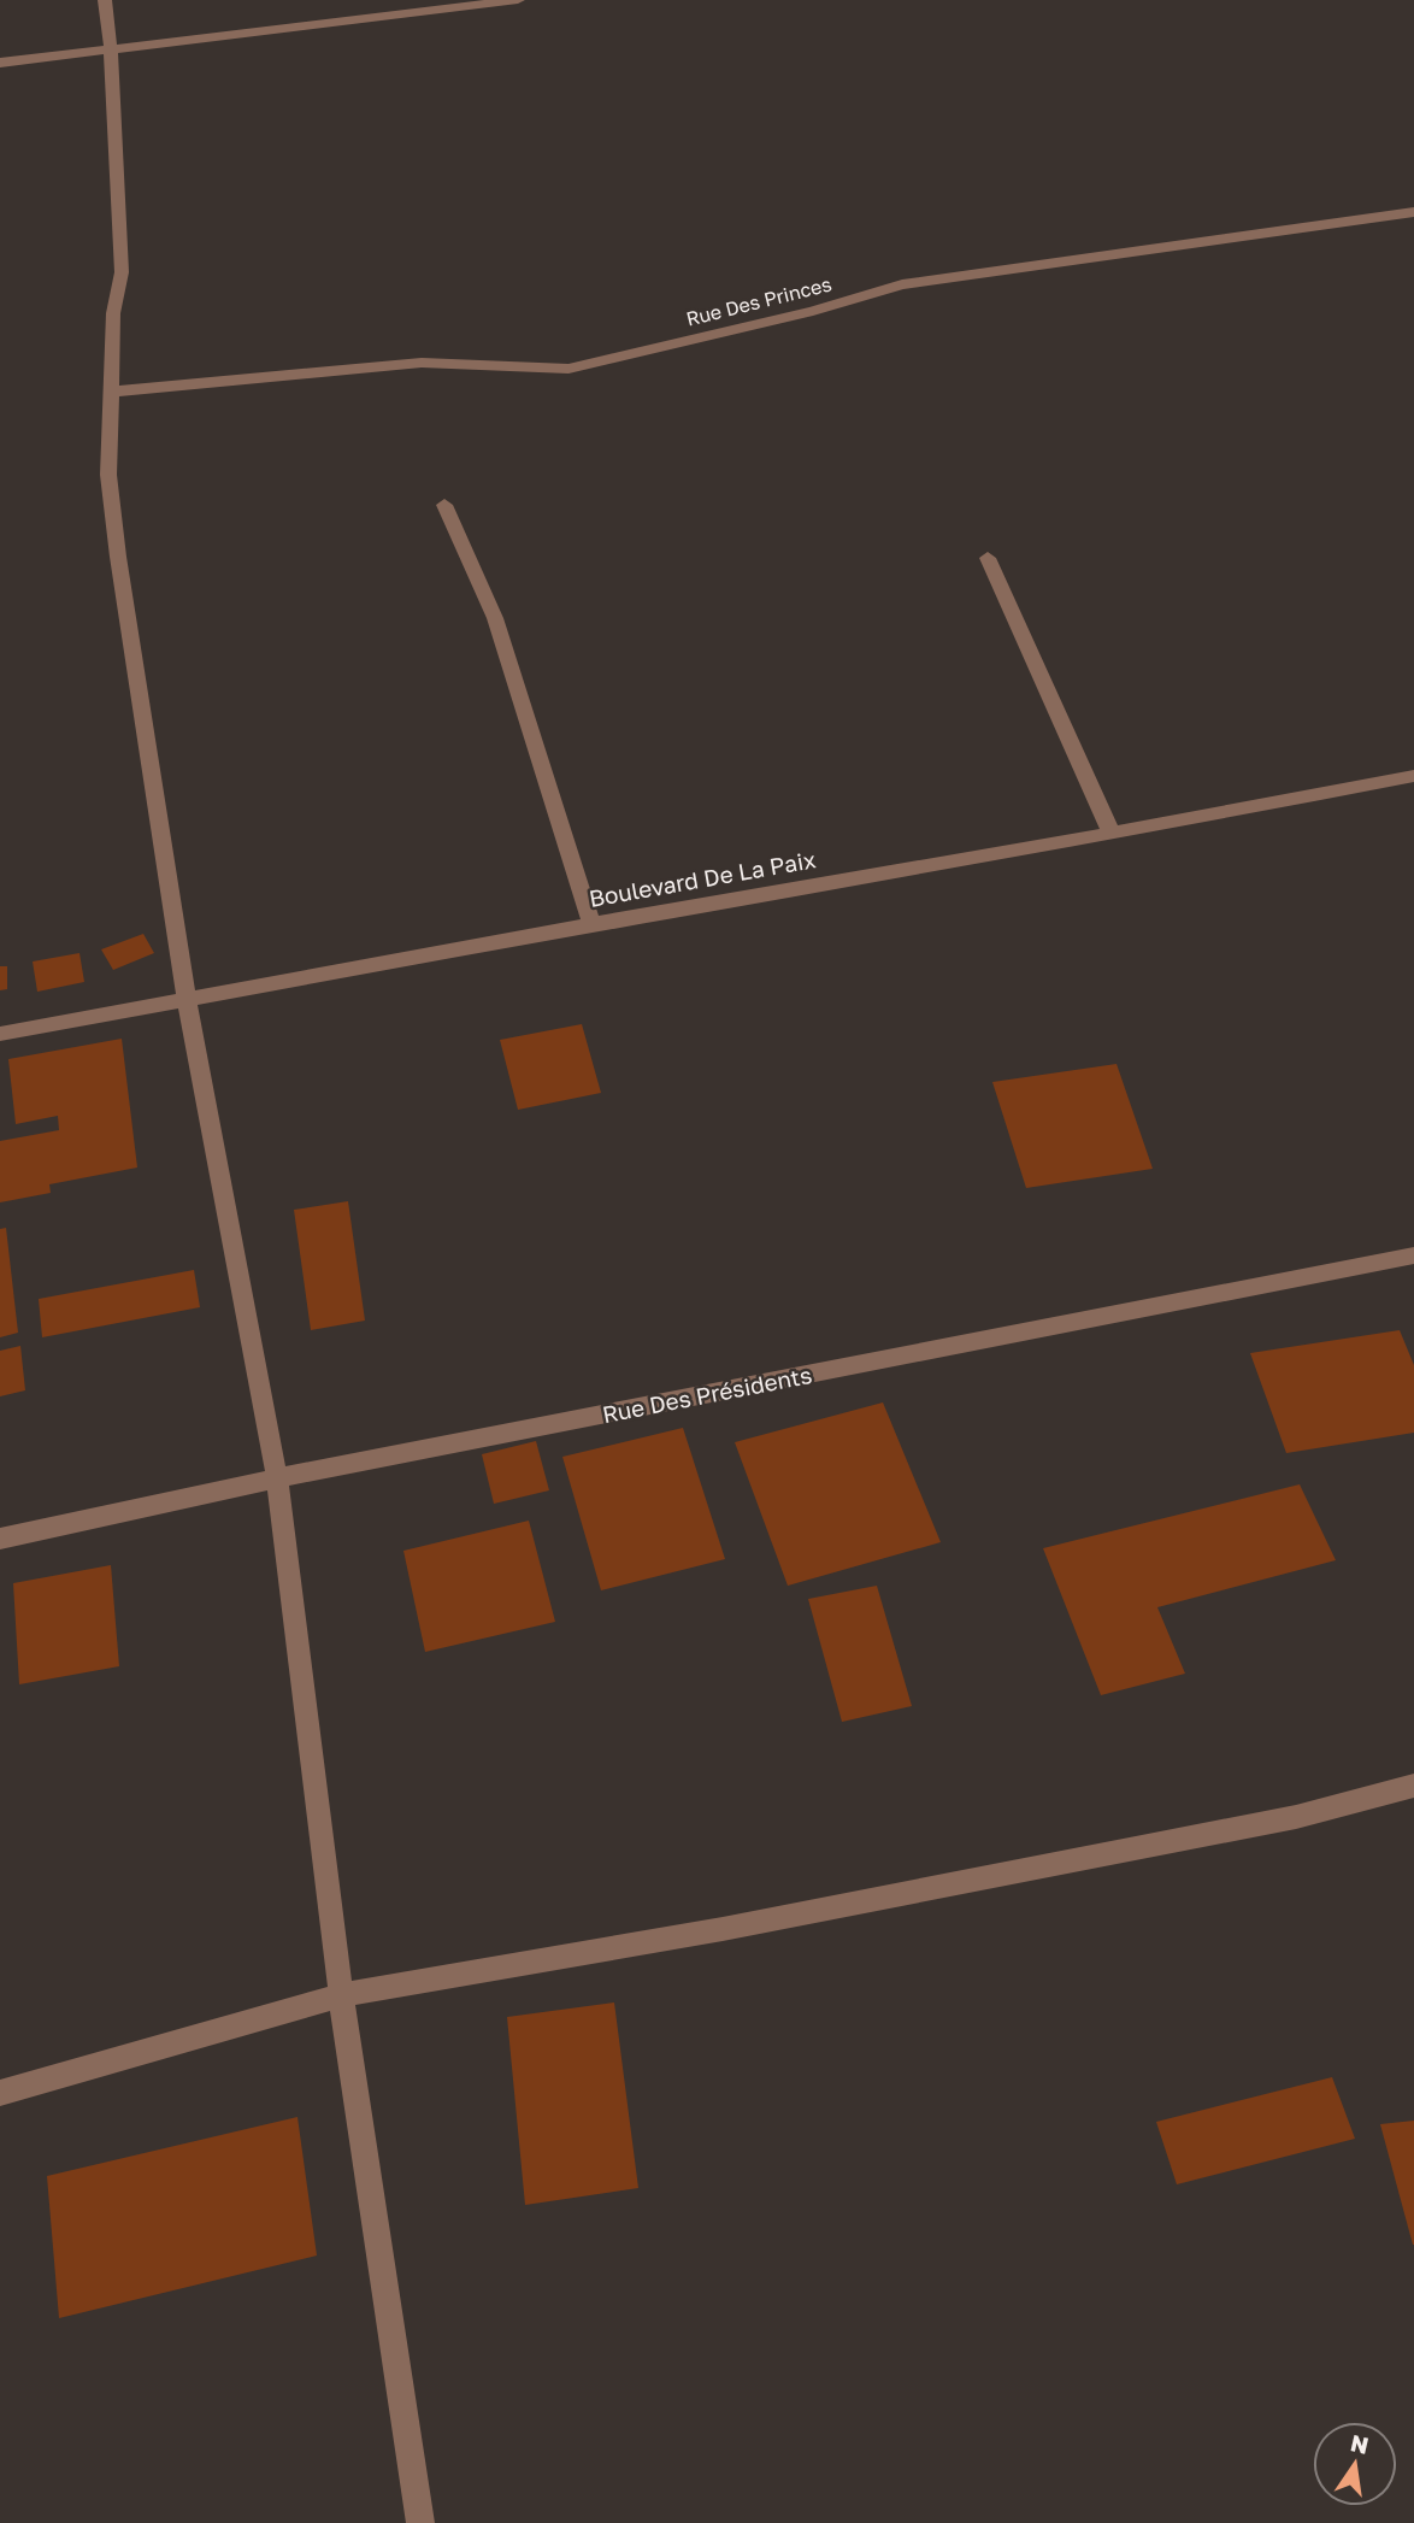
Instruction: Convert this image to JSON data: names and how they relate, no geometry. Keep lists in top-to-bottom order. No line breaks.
{"streets":{"street":["Rue Des Princes","Boulevard De La Paix","Rue Des Présidents"]},"north":"top"}
